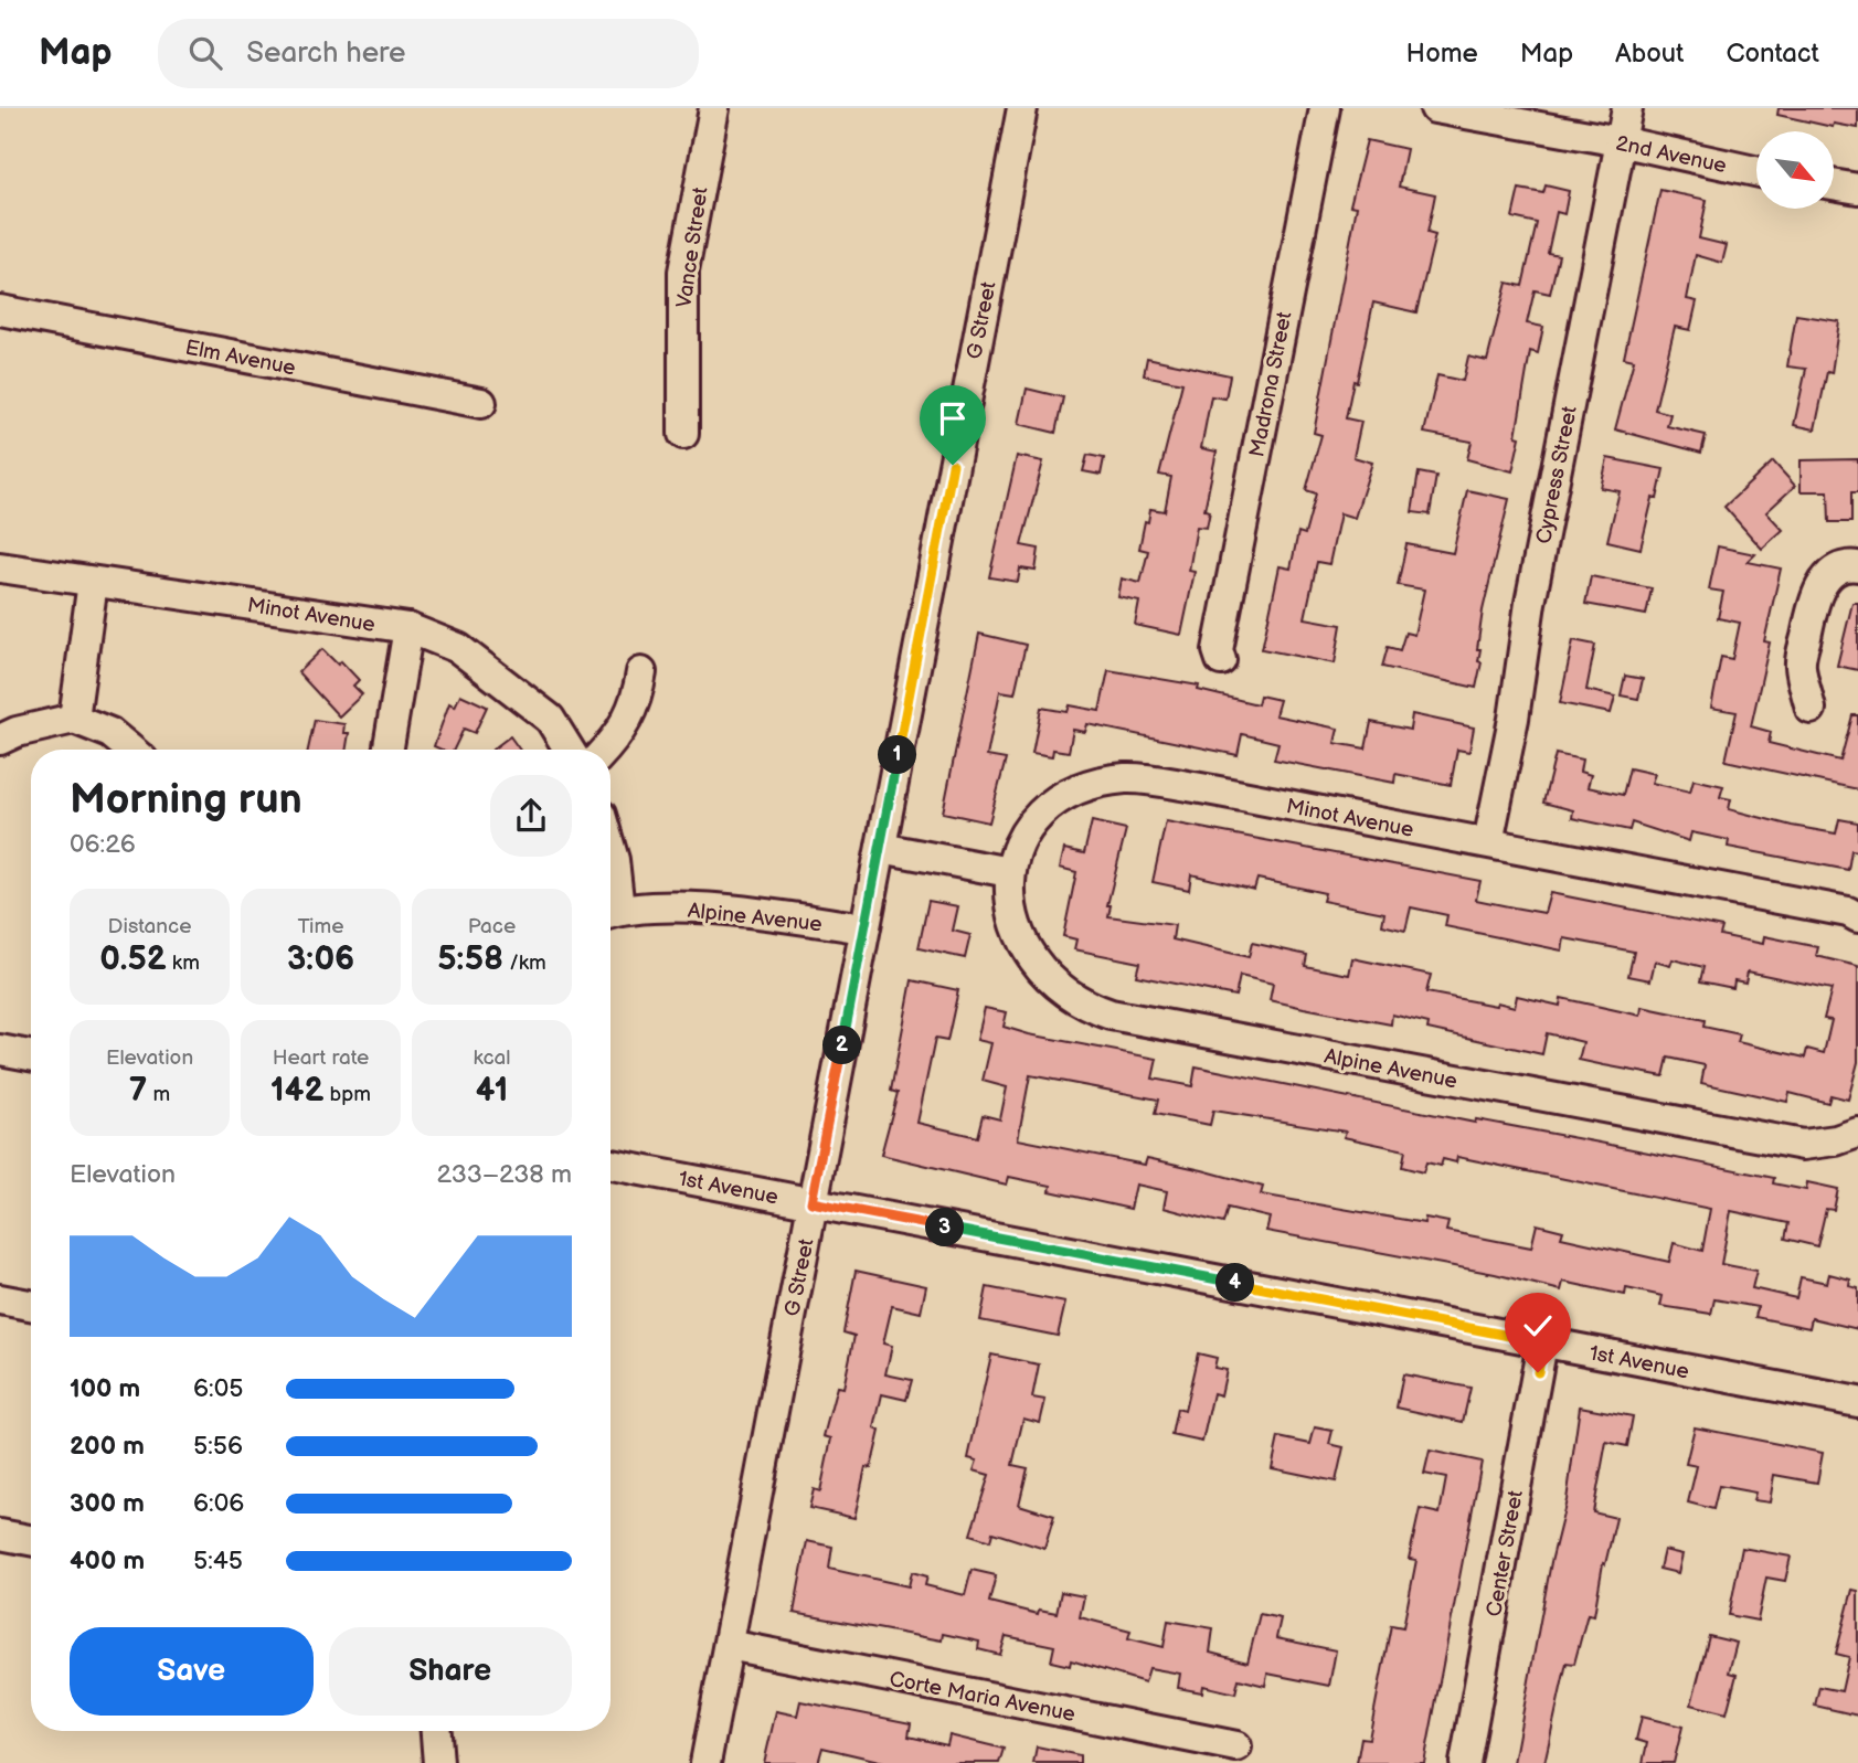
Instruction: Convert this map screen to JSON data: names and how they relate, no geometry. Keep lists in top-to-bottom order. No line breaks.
{"streets":{"street":["2nd Avenue","Vance Street","G Street","Elm Avenue","Madrona Street","Cypress Street","Minot Avenue","Alpine Avenue","1st Avenue","Center Street","Corte Maria Avenue"]},"crossings":[["2nd Avenue","Cypress Street"],["G Street","Alpine Avenue"],["G Street","1st Avenue"],["G Street","Corte Maria Avenue"],["Cypress Street","Minot Avenue"],["Minot Avenue","Alpine Avenue"],["1st Avenue","Center Street"]],"north":"bottom right","page":{"header":"Map","search":"Search here","nav":["Home","Map","About","Contact"],"pins":["1","2","3","4"],"heading":["Morning run","06:26"],"stats":[["Distance","0.52 km"],["Time","3:06"],["Pace","5:58 /km"],["Elevation","7 m"],["Heart rate","142 bpm"],["kcal","41"]],"chart":["Elevation","233–238 m"],"list":[{"name":"100 m","note":"6:05"},{"name":"200 m","note":"5:56"},{"name":"300 m","note":"6:06"},{"name":"400 m","note":"5:45"}],"buttons":["Save","Share"]}}
